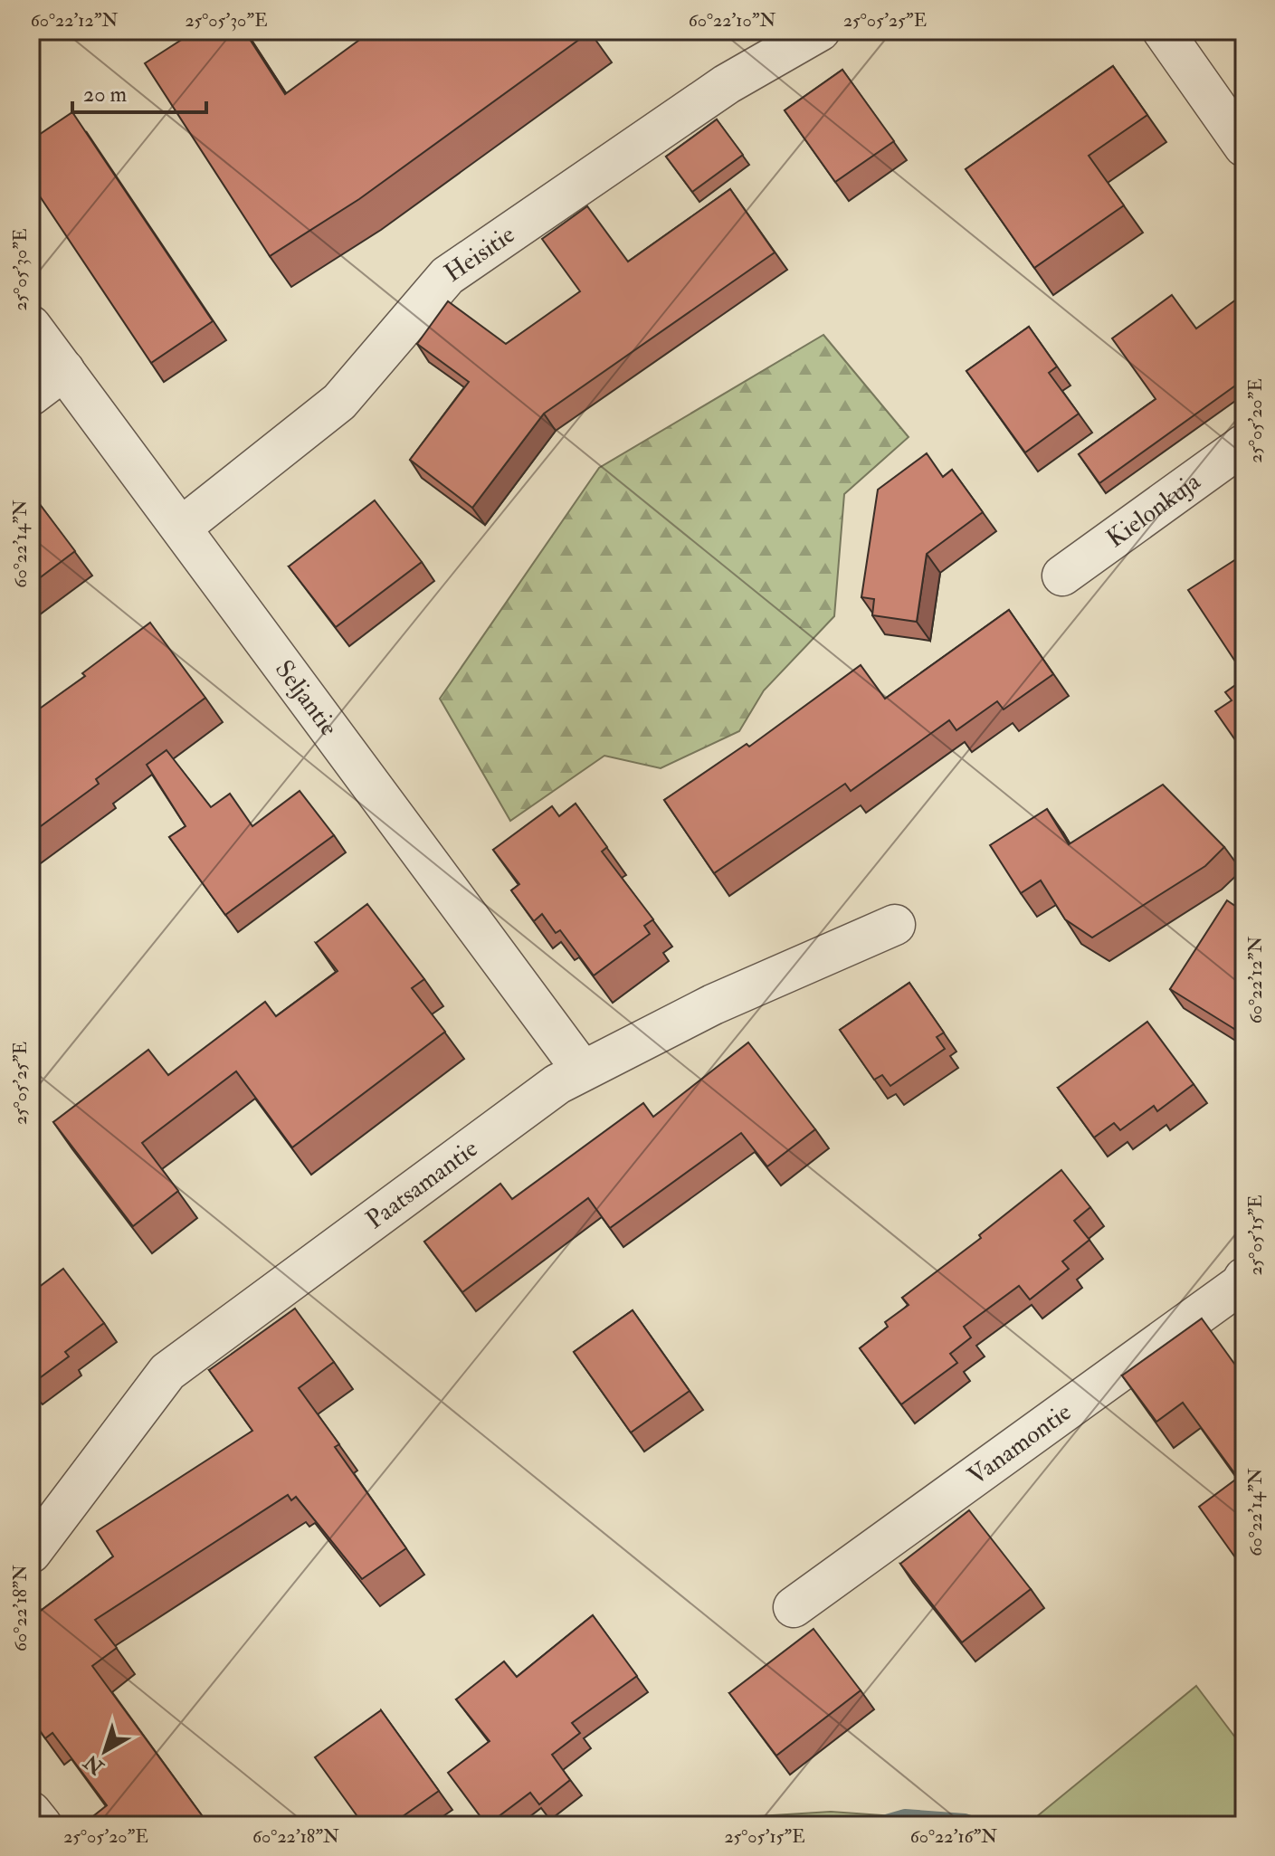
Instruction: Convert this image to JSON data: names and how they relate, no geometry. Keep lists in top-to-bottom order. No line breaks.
{"streets":{"street":["Heisitie","Kielonkuja","Seljantie","Paatsamantie","Vanamontie"]},"crossings":[["Heisitie","Seljantie"],["Seljantie","Paatsamantie"]],"scale_bar":"20 m","north":"bottom left","coordinates":["60°22'12\"N","25°05'30\"E","60°22'10\"N","25°05'25\"E","25°05'20\"E","60°22'14\"N","25°05'15\"E","60°22'18\"N","60°22'16\"N"]}
